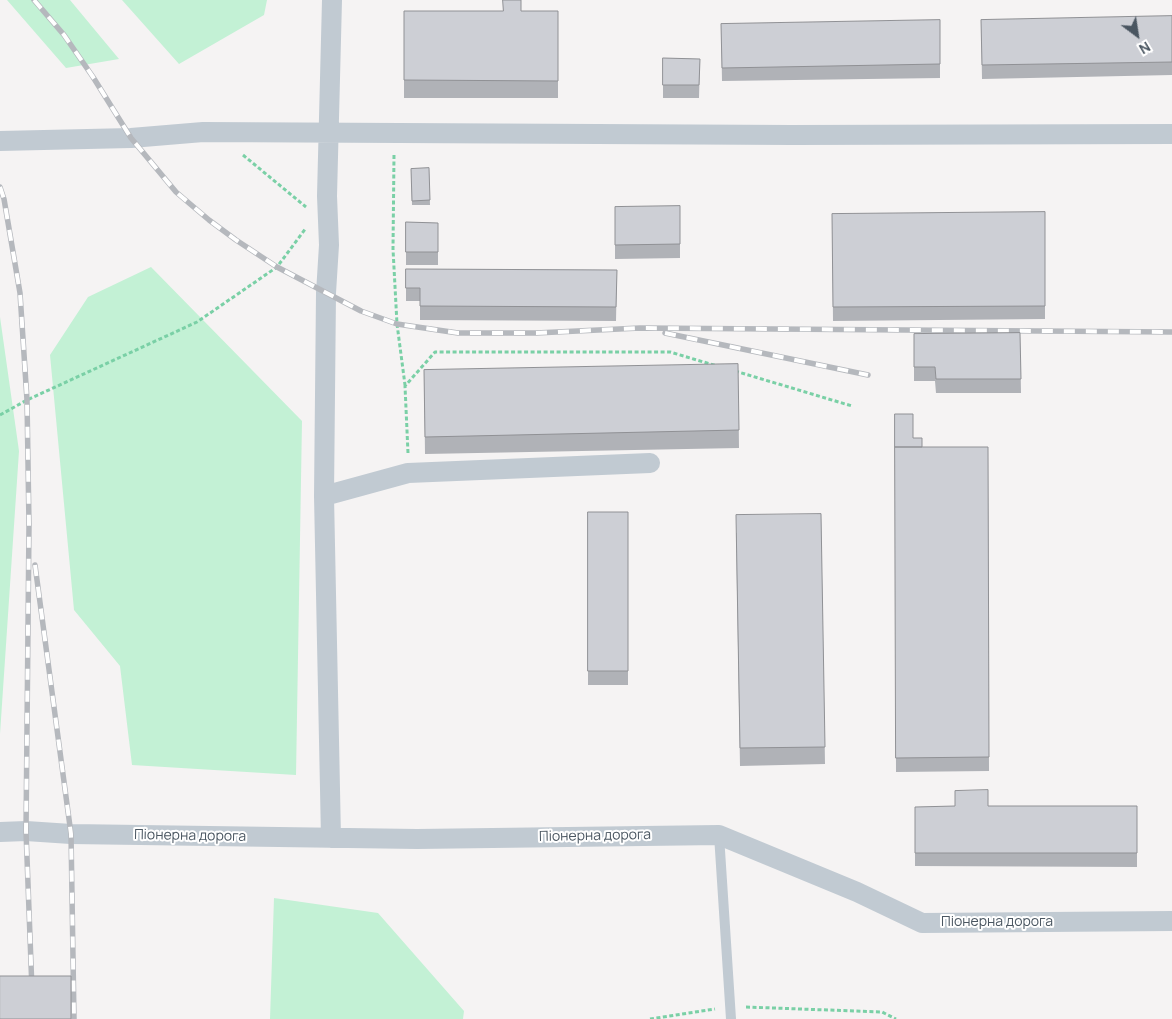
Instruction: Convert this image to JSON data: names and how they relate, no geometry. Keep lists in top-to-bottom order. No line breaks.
{"streets":{"street":["Піонерна дорога"]},"north":"bottom right"}
